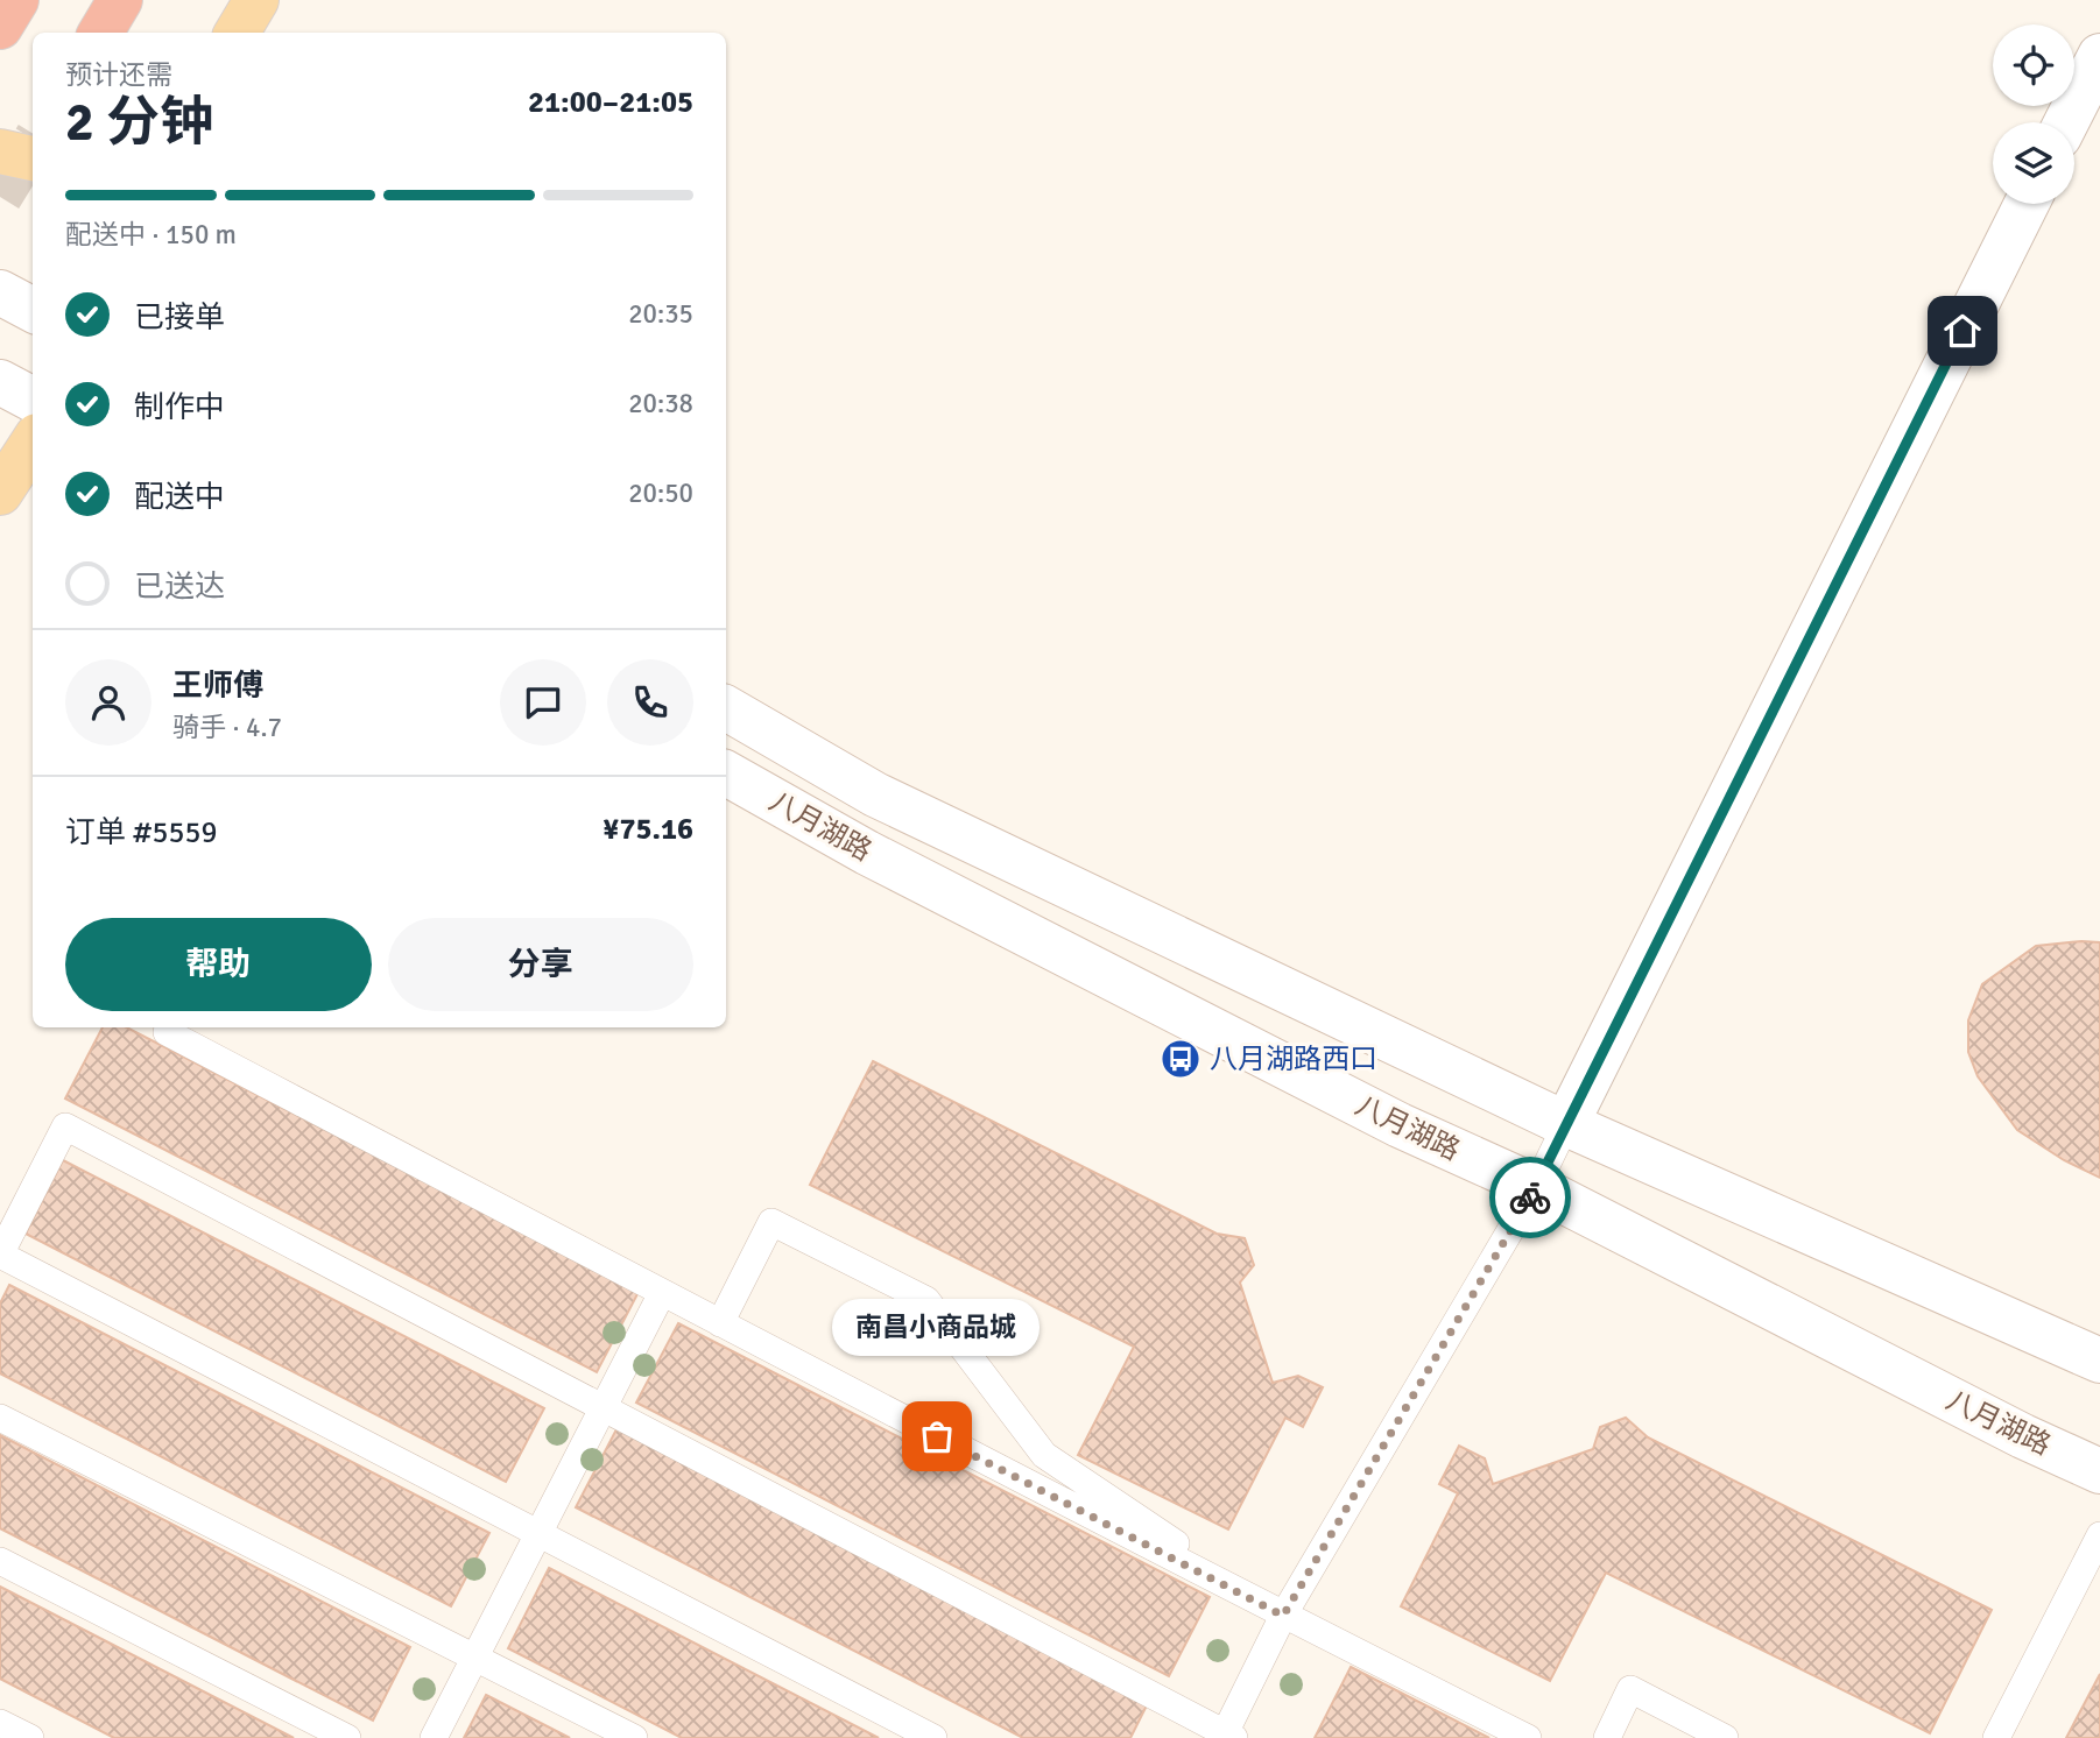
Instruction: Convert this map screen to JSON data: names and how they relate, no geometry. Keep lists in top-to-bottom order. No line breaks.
{"streets":{"main road":["八月湖路"]},"places":{"bus stop":["八月湖路西口"],"other":["南昌小商品城"]},"page":{"heading":["2 分钟","预计还需","21:00–21:05"],"panel":["王师傅","骑手 · 4.7","订单 #5559","¥75.16"],"bar":"配送中 · 150 m","list":[["已接单","20:35"],["制作中","20:38"],["配送中","20:50"],"已送达"],"buttons":["帮助","分享"],"bubble":"南昌小商品城"}}
